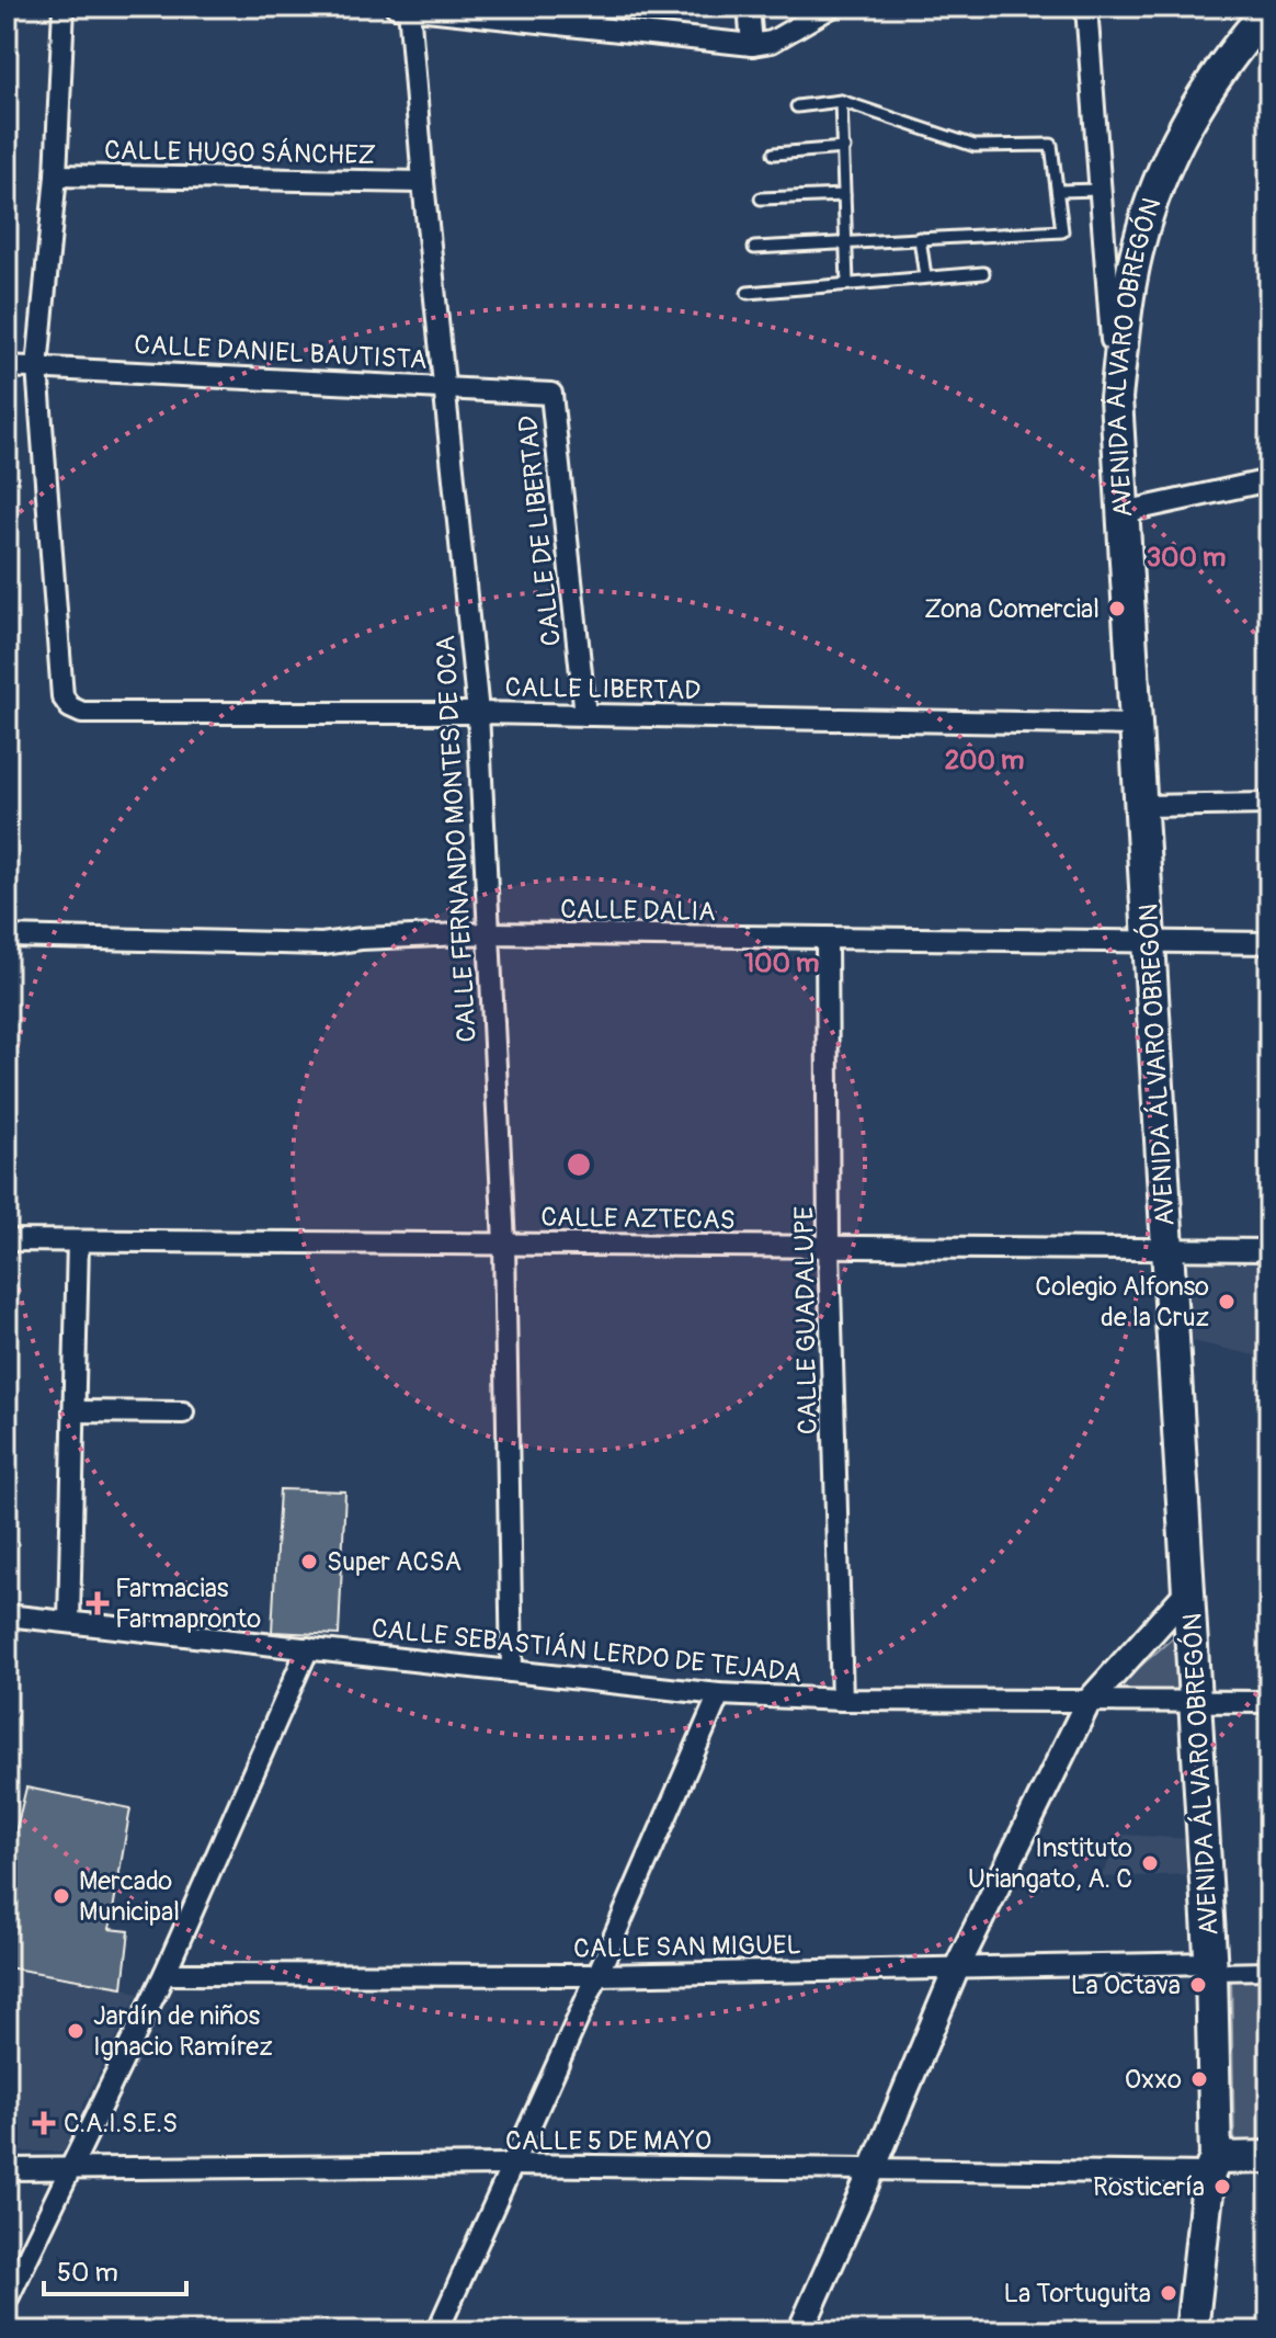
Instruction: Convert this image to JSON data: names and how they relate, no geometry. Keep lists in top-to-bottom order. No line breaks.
{"streets":{"main road":["AVENIDA ÁLVARO OBREGÓN"],"street":["CALLE HUGO SÁNCHEZ","CALLE DANIEL BAUTISTA","CALLE DE LIBERTAD","CALLE LIBERTAD","CALLE FERNANDO MONTES DE OCA","CALLE DALIA","CALLE AZTECAS","CALLE GUADALUPE","CALLE SEBASTIÁN LERDO DE TEJADA","CALLE SAN MIGUEL","CALLE 5 DE MAYO"]},"crossings":[["CALLE HUGO SÁNCHEZ","CALLE FERNANDO MONTES DE OCA"],["CALLE DANIEL BAUTISTA","CALLE DE LIBERTAD"],["CALLE DANIEL BAUTISTA","CALLE LIBERTAD"],["CALLE DANIEL BAUTISTA","CALLE FERNANDO MONTES DE OCA"],["AVENIDA ÁLVARO OBREGÓN","CALLE LIBERTAD"],["AVENIDA ÁLVARO OBREGÓN","CALLE DALIA"],["AVENIDA ÁLVARO OBREGÓN","CALLE AZTECAS"],["AVENIDA ÁLVARO OBREGÓN","CALLE SEBASTIÁN LERDO DE TEJADA"],["AVENIDA ÁLVARO OBREGÓN","CALLE SAN MIGUEL"],["AVENIDA ÁLVARO OBREGÓN","CALLE 5 DE MAYO"],["CALLE DE LIBERTAD","CALLE LIBERTAD"],["CALLE LIBERTAD","CALLE FERNANDO MONTES DE OCA"],["CALLE FERNANDO MONTES DE OCA","CALLE DALIA"],["CALLE FERNANDO MONTES DE OCA","CALLE AZTECAS"],["CALLE FERNANDO MONTES DE OCA","CALLE SEBASTIÁN LERDO DE TEJADA"],["CALLE DALIA","CALLE GUADALUPE"],["CALLE AZTECAS","CALLE GUADALUPE"],["CALLE GUADALUPE","CALLE SEBASTIÁN LERDO DE TEJADA"]],"places":{"other":["Zona Comercial","Colegio Alfonso de la Cruz","Super ACSA","Instituto Uriangato, A. C","Mercado Municipal","La Octava","Jardín de niños Ignacio Ramírez","Oxxo","Rosticería","La Tortuguita"],"health":["Farmacias Farmapronto","C.A.I.S.E.S"]},"scale_bar":"50 m","rings":["300 m","200 m","100 m"]}
